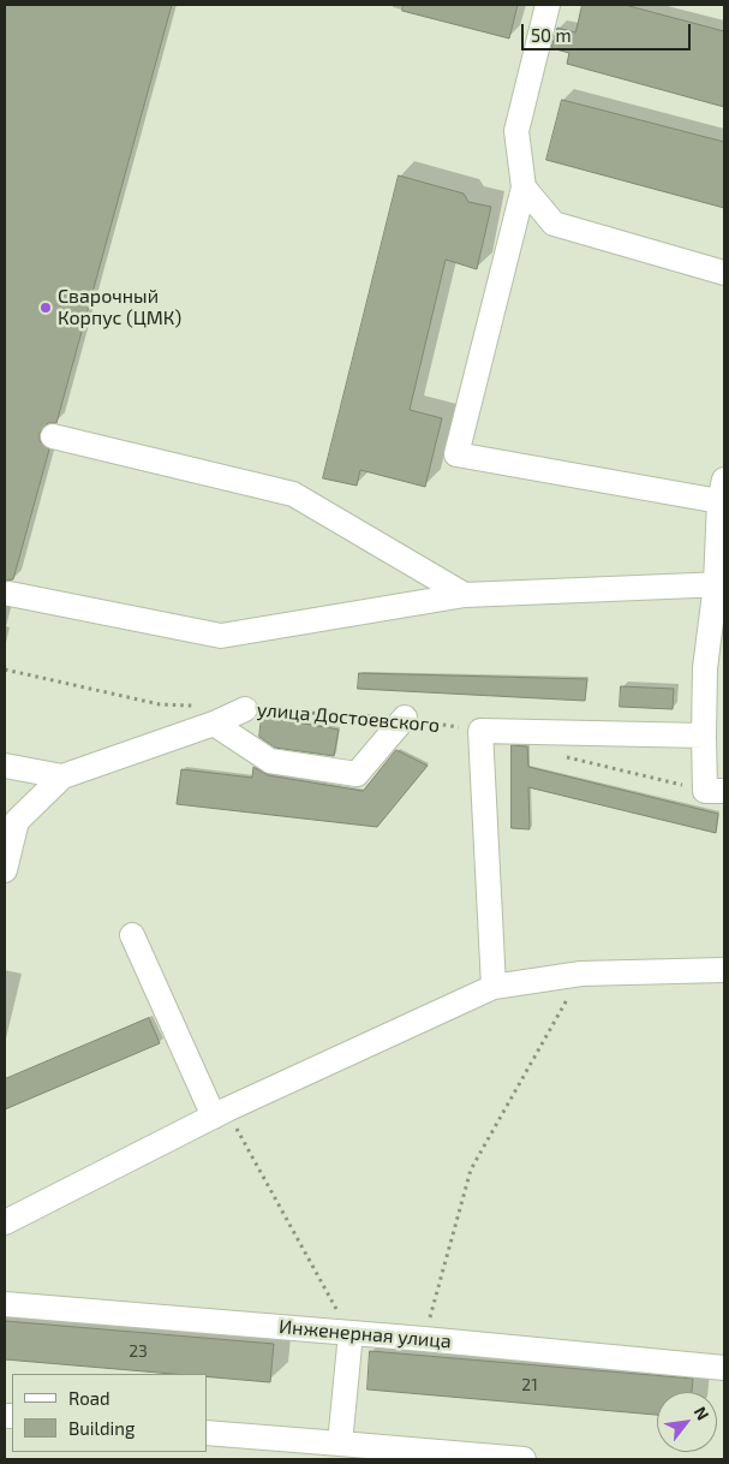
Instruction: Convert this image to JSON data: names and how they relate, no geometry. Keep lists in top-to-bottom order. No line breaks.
{"streets":{"lane":["Инженерная улица"],"path":["улица Достоевского"]},"places":["Сварочный Корпус (ЦМК)"],"house_numbers":["23","21"],"legend":["Road","Building"],"scale_bar":"50 m","north":"top right"}
